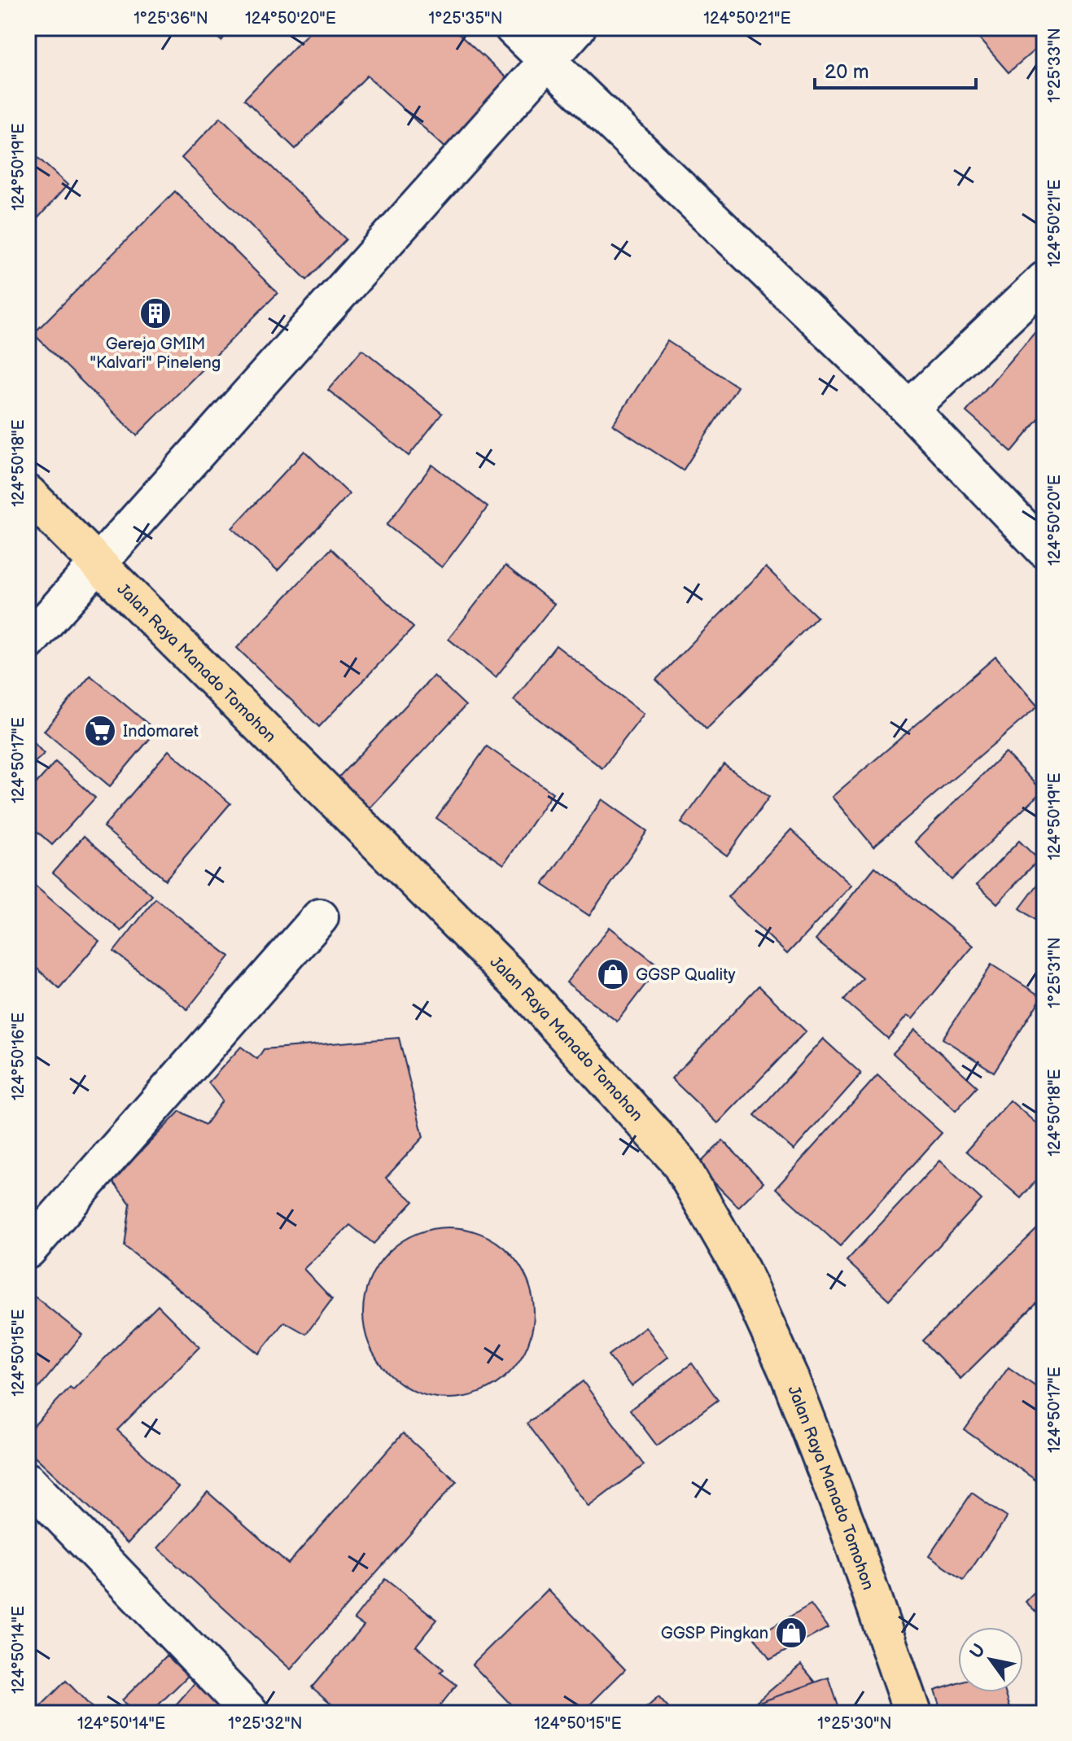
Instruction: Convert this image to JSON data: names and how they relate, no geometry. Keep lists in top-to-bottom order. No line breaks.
{"streets":{"highway":["Jalan Raya Manado Tomohon"]},"places":{"building":["Gereja GMIM \"Kalvari\" Pineleng"],"supermarket":["Indomaret"],"shop":["GGSP Quality","GGSP Pingkan"]},"scale_bar":"20 m","north":"top left","coordinates":["1°25'36\"N","124°50'20\"E","1°25'35\"N","124°50'21\"E","1°25'33\"N","124°50'19\"E","124°50'18\"E","124°50'17\"E","1°25'31\"N","124°50'16\"E","124°50'15\"E","124°50'14\"E","1°25'32\"N","1°25'30\"N"]}
